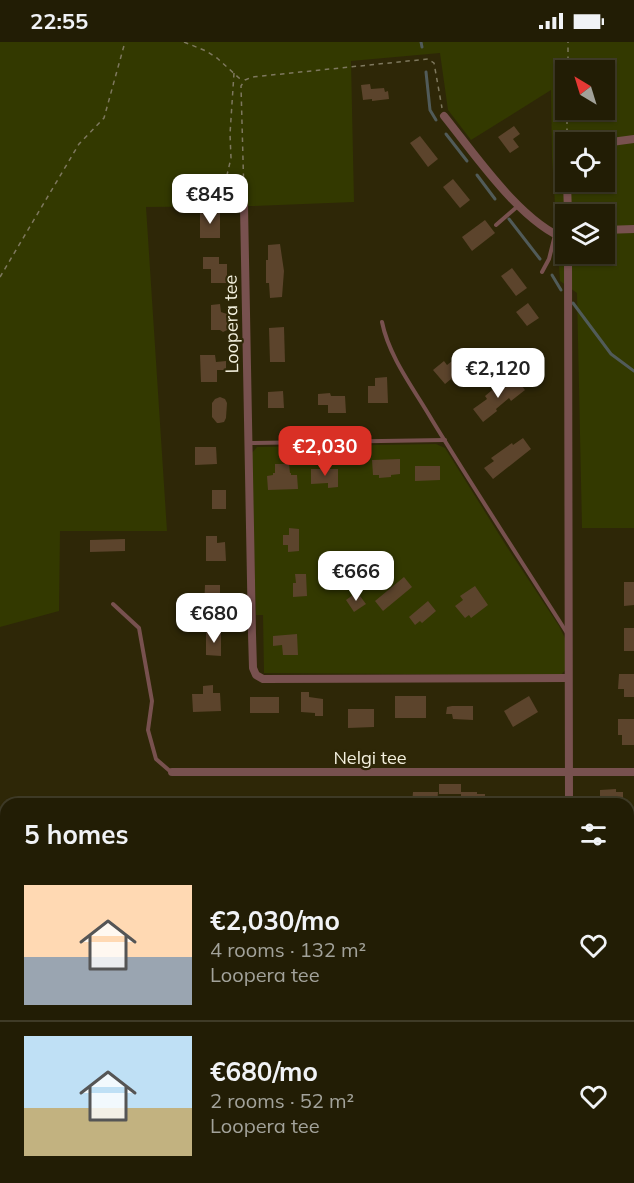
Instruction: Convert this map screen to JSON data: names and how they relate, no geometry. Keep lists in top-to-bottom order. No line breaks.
{"streets":{"street":["Loopera tee","Nelgi tee"]},"north":"top left","page":{"status":"22:55","price":["€845","€2,120","€2,030","€666","€680"],"heading":"5 homes","list":[{"name":"€2,030/mo","note":"4 rooms · 132 m² · Loopera tee"},{"name":"€680/mo","note":"2 rooms · 52 m² · Loopera tee"}]}}
